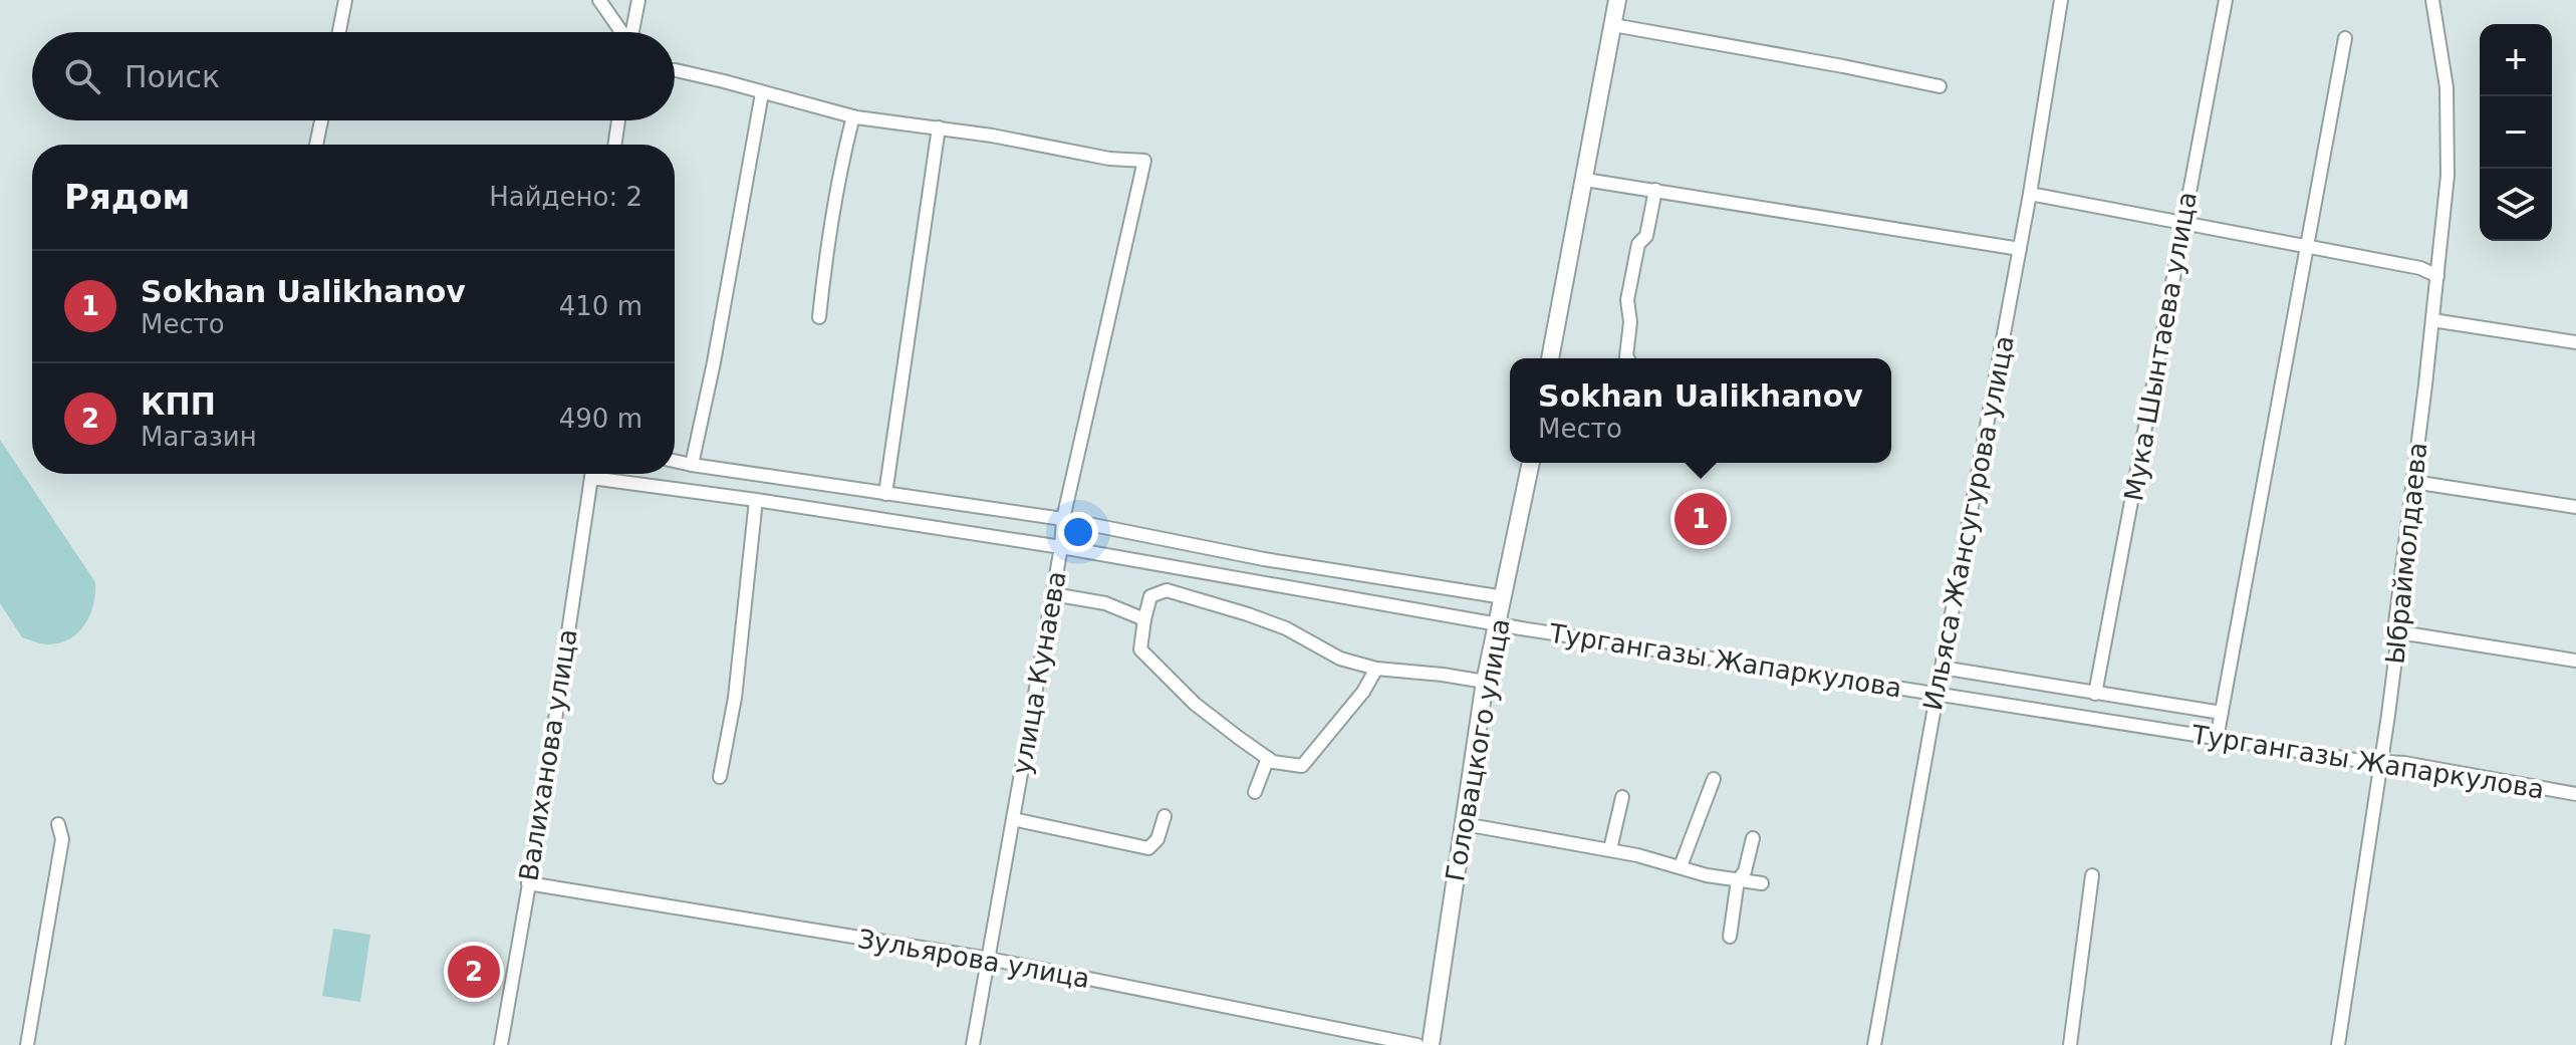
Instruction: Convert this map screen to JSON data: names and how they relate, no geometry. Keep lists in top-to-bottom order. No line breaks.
{"streets":{"main road":["Головацкого улица"],"street":["Мука Шынтаева улица","Ильяса Жансугурова улица","Ыбраймолдаева","Тургангазы Жапаркулова","улица Кунаева","Валиханова улица","Зульярова улица"]},"crossings":[["Ильяса Жансугурова улица","Тургангазы Жапаркулова"],["Ыбраймолдаева","Тургангазы Жапаркулова"],["Тургангазы Жапаркулова","улица Кунаева"],["Тургангазы Жапаркулова","Головацкого улица"],["Тургангазы Жапаркулова","Валиханова улица"],["улица Кунаева","Зульярова улица"],["Валиханова улица","Зульярова улица"]],"page":{"map_buttons":["+","−"],"search":"Поиск","heading":["Рядом","Найдено: 2"],"list":[{"mark":"1","name":"Sokhan Ualikhanov","note":"Место","value":"410 m"},{"mark":"2","name":"КПП","note":"Магазин","value":"490 m"}],"popup":["Sokhan Ualikhanov","Место"],"pins":["1","2"]}}
